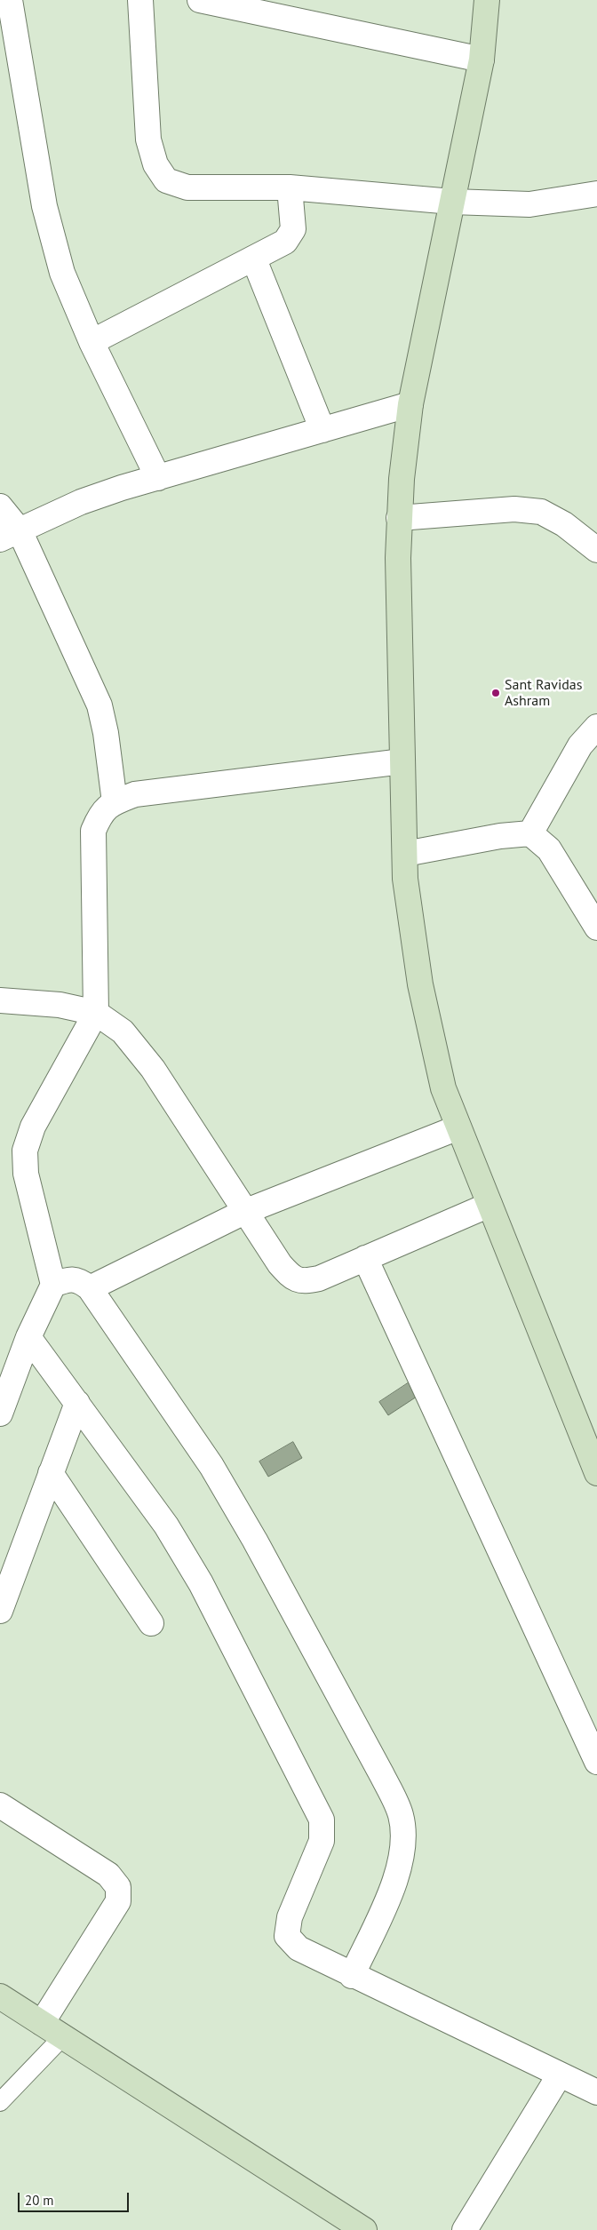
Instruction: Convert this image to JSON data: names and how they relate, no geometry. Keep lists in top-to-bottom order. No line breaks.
{"places":["Sant Ravidas Ashram"],"scale_bar":"20 m"}
